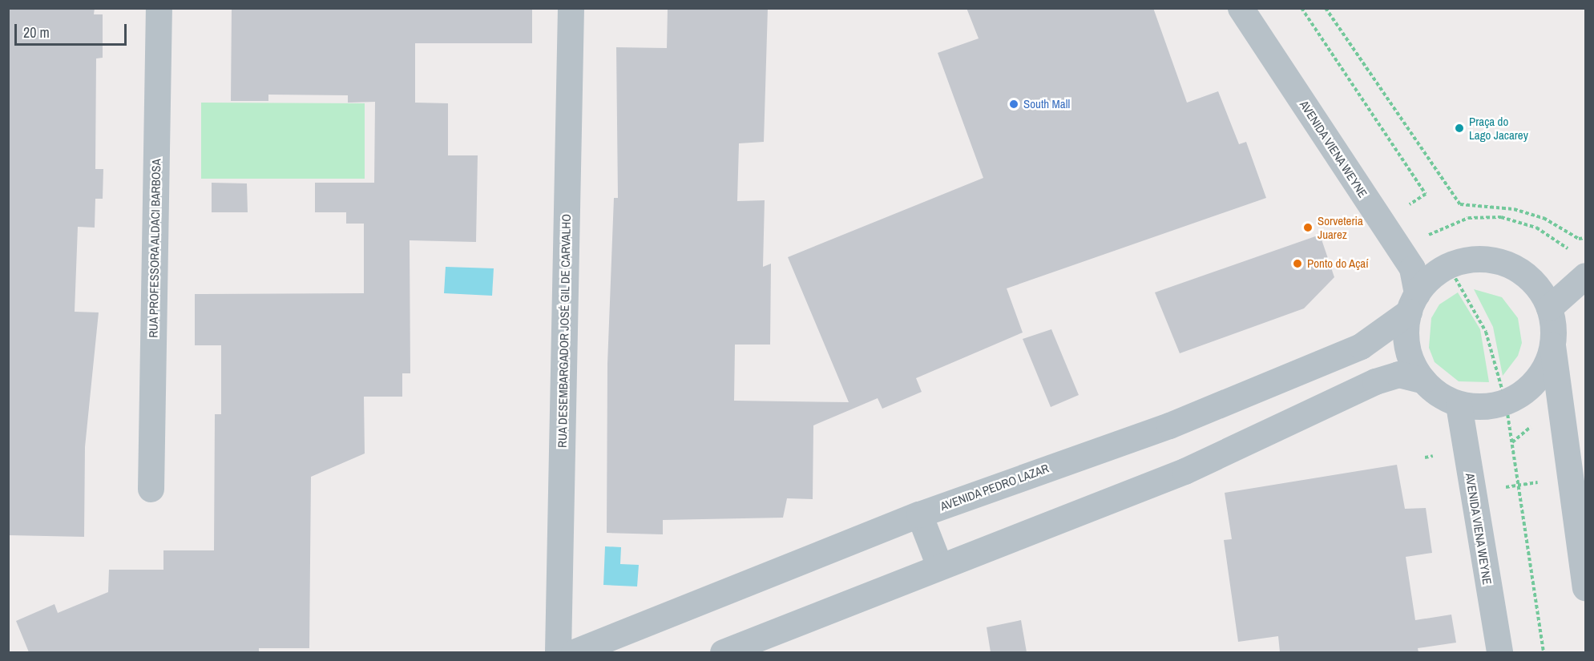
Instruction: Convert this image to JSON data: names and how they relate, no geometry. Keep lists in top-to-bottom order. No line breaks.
{"streets":{"street":["AVENIDA VIENA WEYNE","RUA PROFESSORA ALDACI BARBOSA","RUA DESEMBARGADOR JOSÉ GIL DE CARVALHO","AVENIDA PEDRO LAZAR"]},"crossings":[["AVENIDA VIENA WEYNE","AVENIDA PEDRO LAZAR"]],"places":["South Mall","Praça do Lago Jacarey","Sorveteria Juarez","Ponto do Açaí"],"scale_bar":"20 m"}
